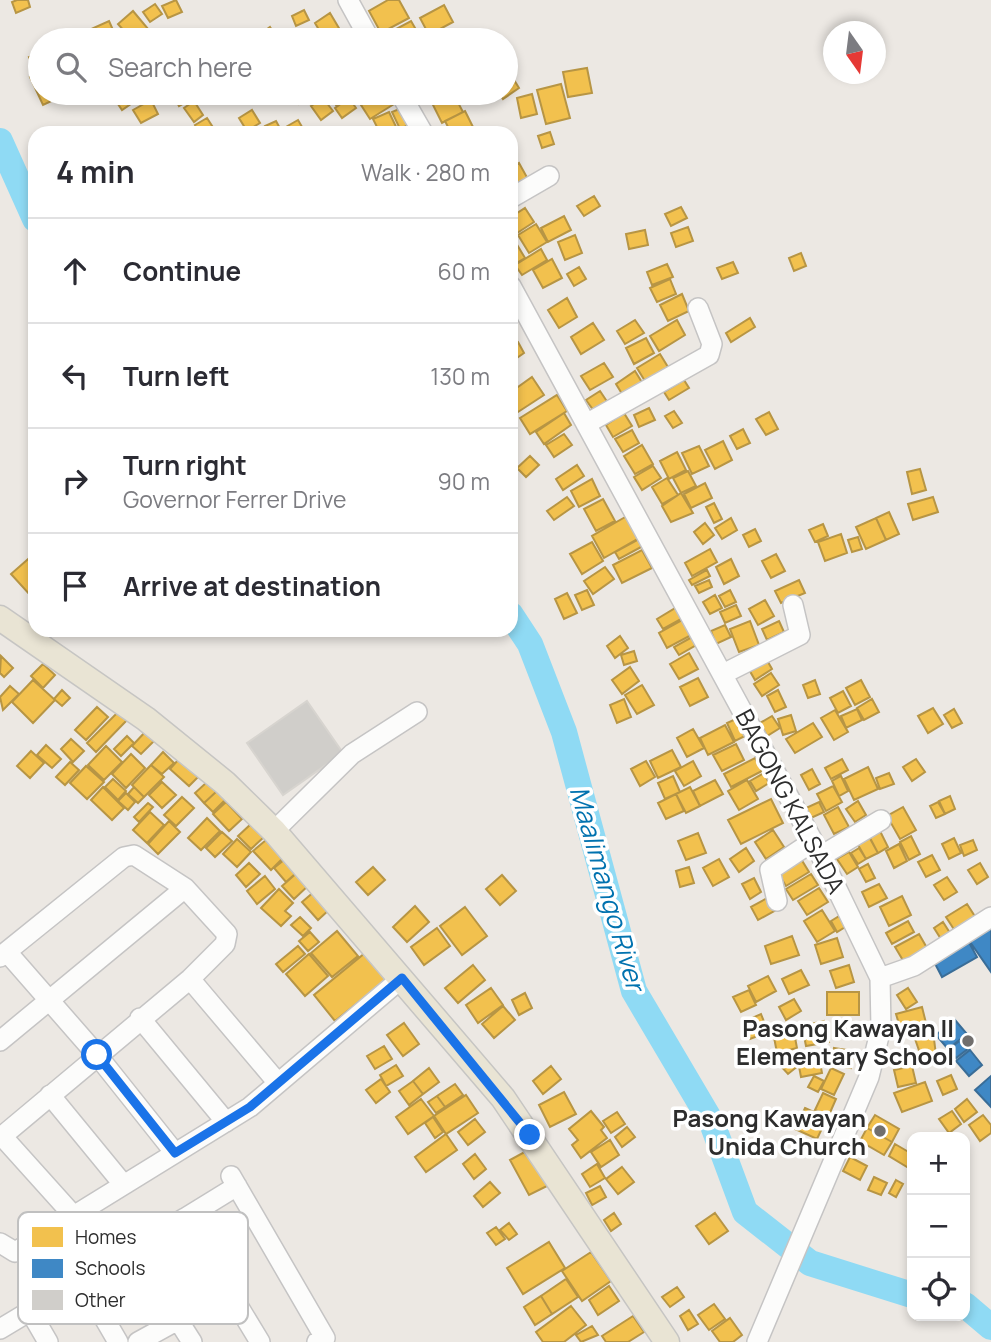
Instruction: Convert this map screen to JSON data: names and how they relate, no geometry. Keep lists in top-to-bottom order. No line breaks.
{"streets":{"street":["BAGONG KALSADA"]},"water":["Maalimango River"],"places":["Pasong Kawayan II Elementary School","Pasong Kawayan Unida Church"],"legend":["Homes","Schools","Other"],"north":"bottom","page":{"search":"Search here","heading":["4 min","Walk · 280 m"],"list":[["Continue","60 m"],["Turn left","130 m"],["Turn right","Governor Ferrer Drive","90 m"],"Arrive at destination"],"map_buttons":["+","−"]}}
